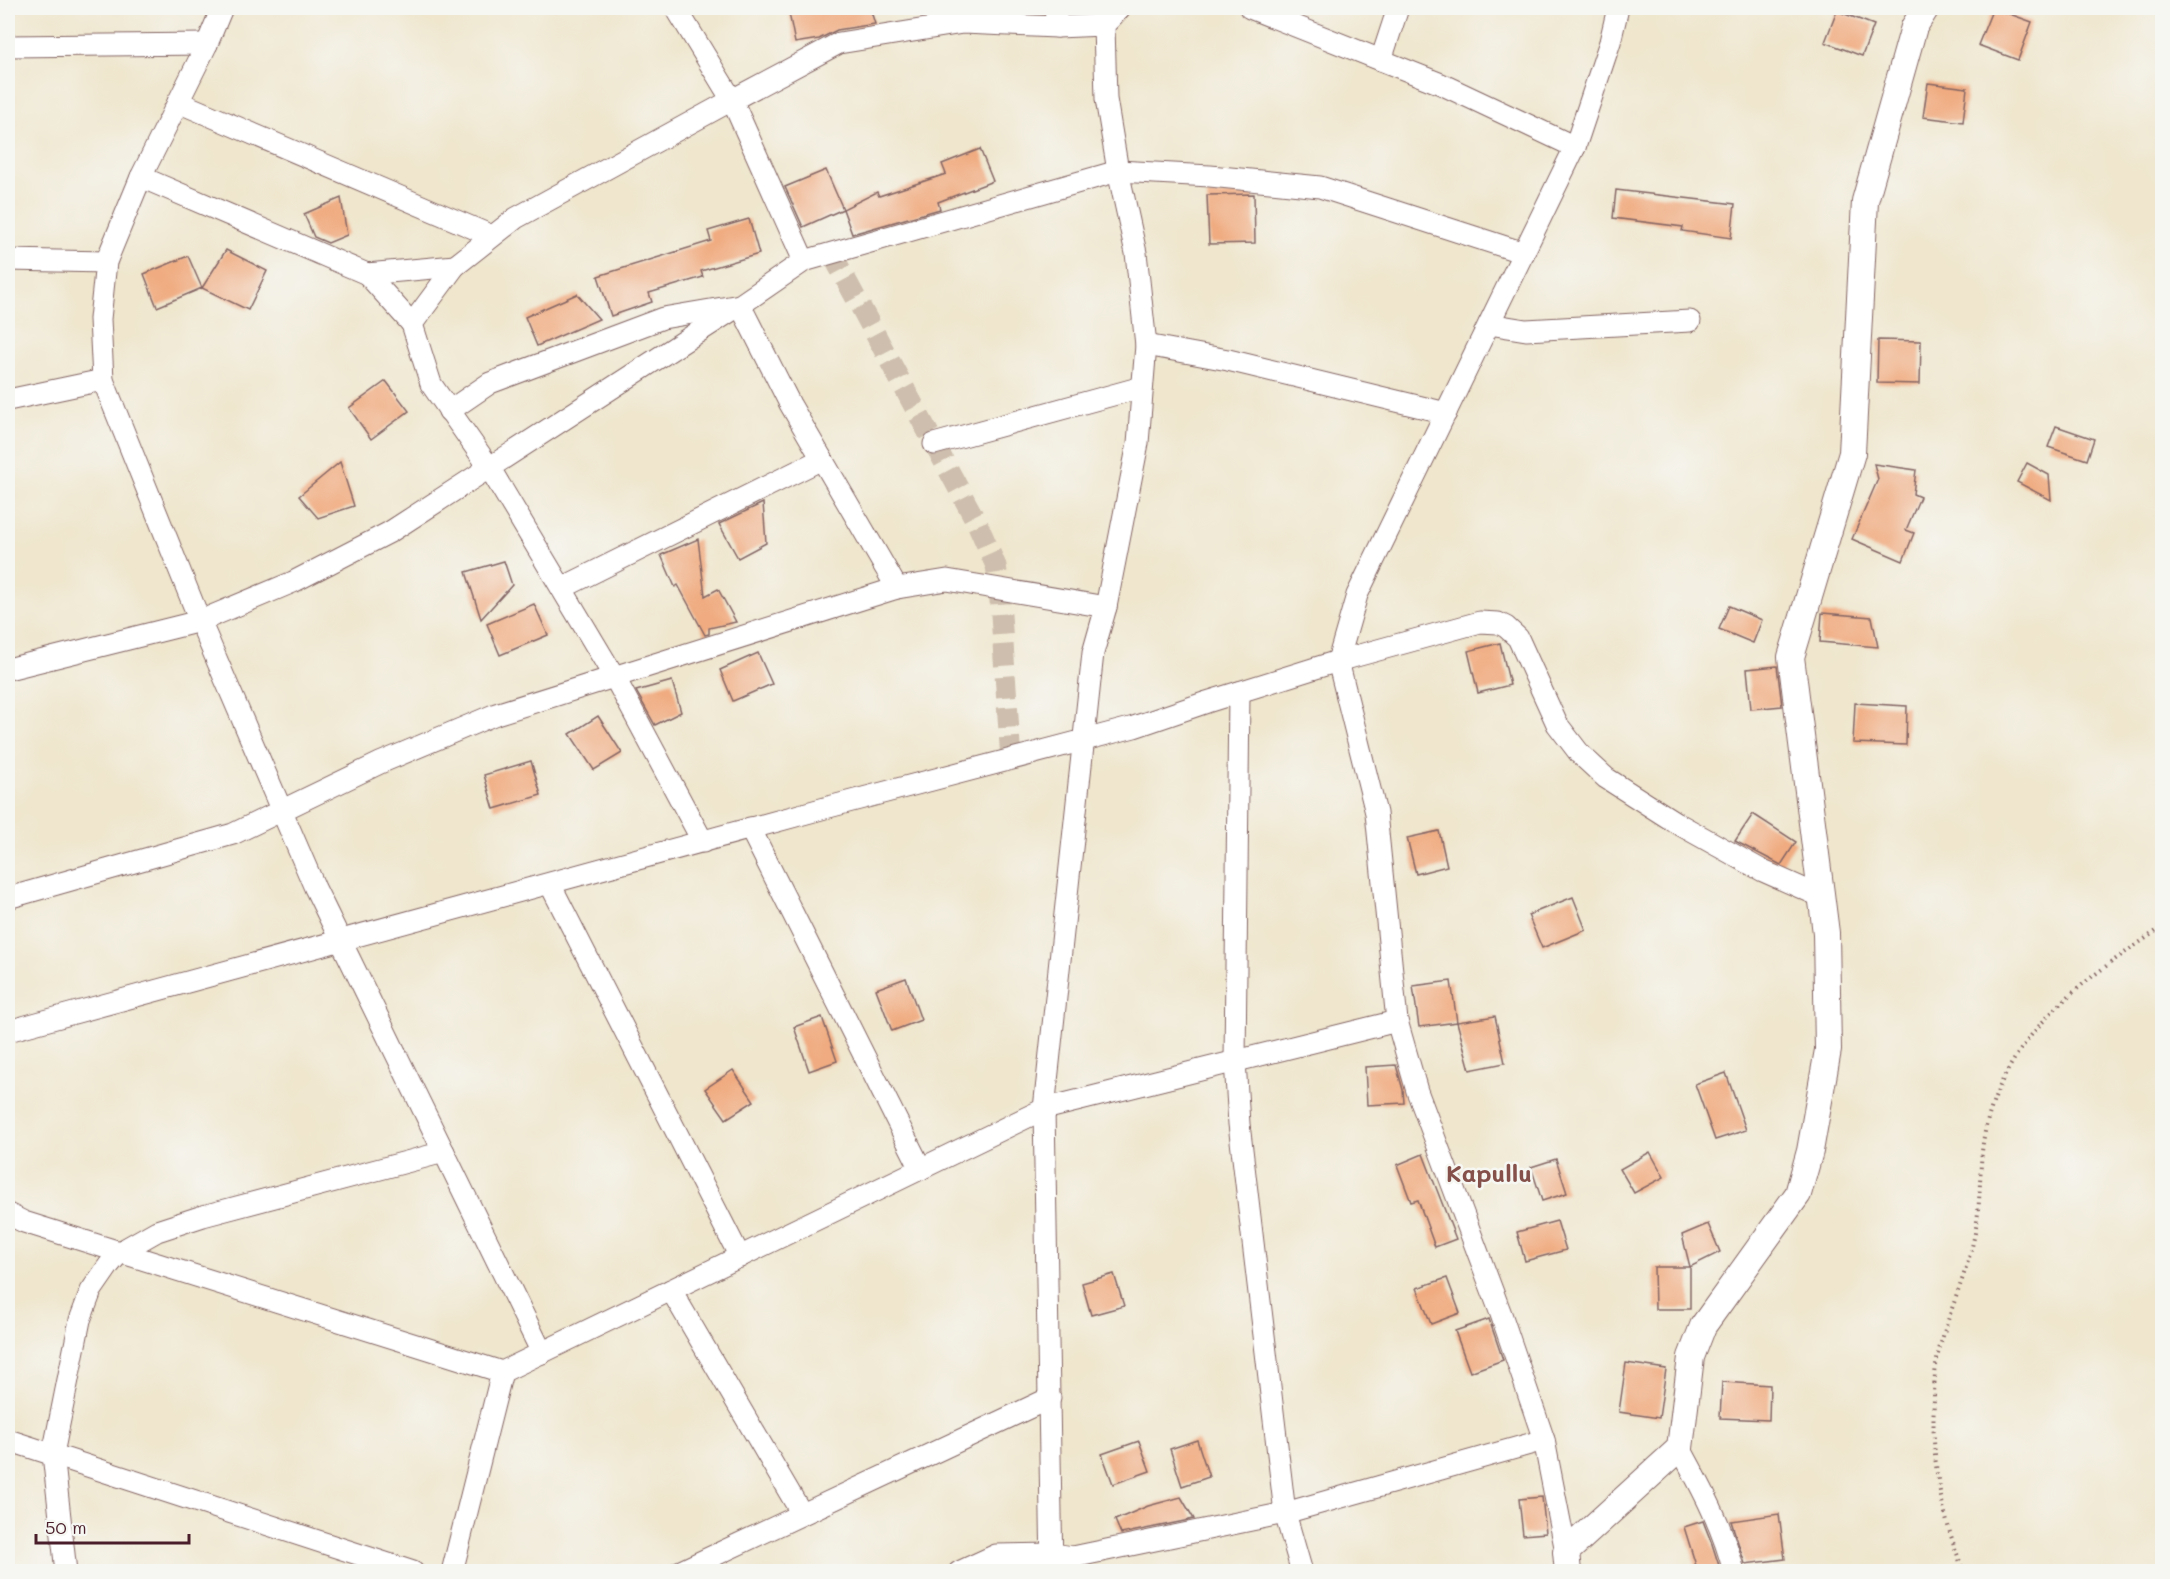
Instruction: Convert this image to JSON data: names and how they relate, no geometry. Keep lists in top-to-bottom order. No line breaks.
{"districts":["Kapullu"],"scale_bar":"50 m"}
